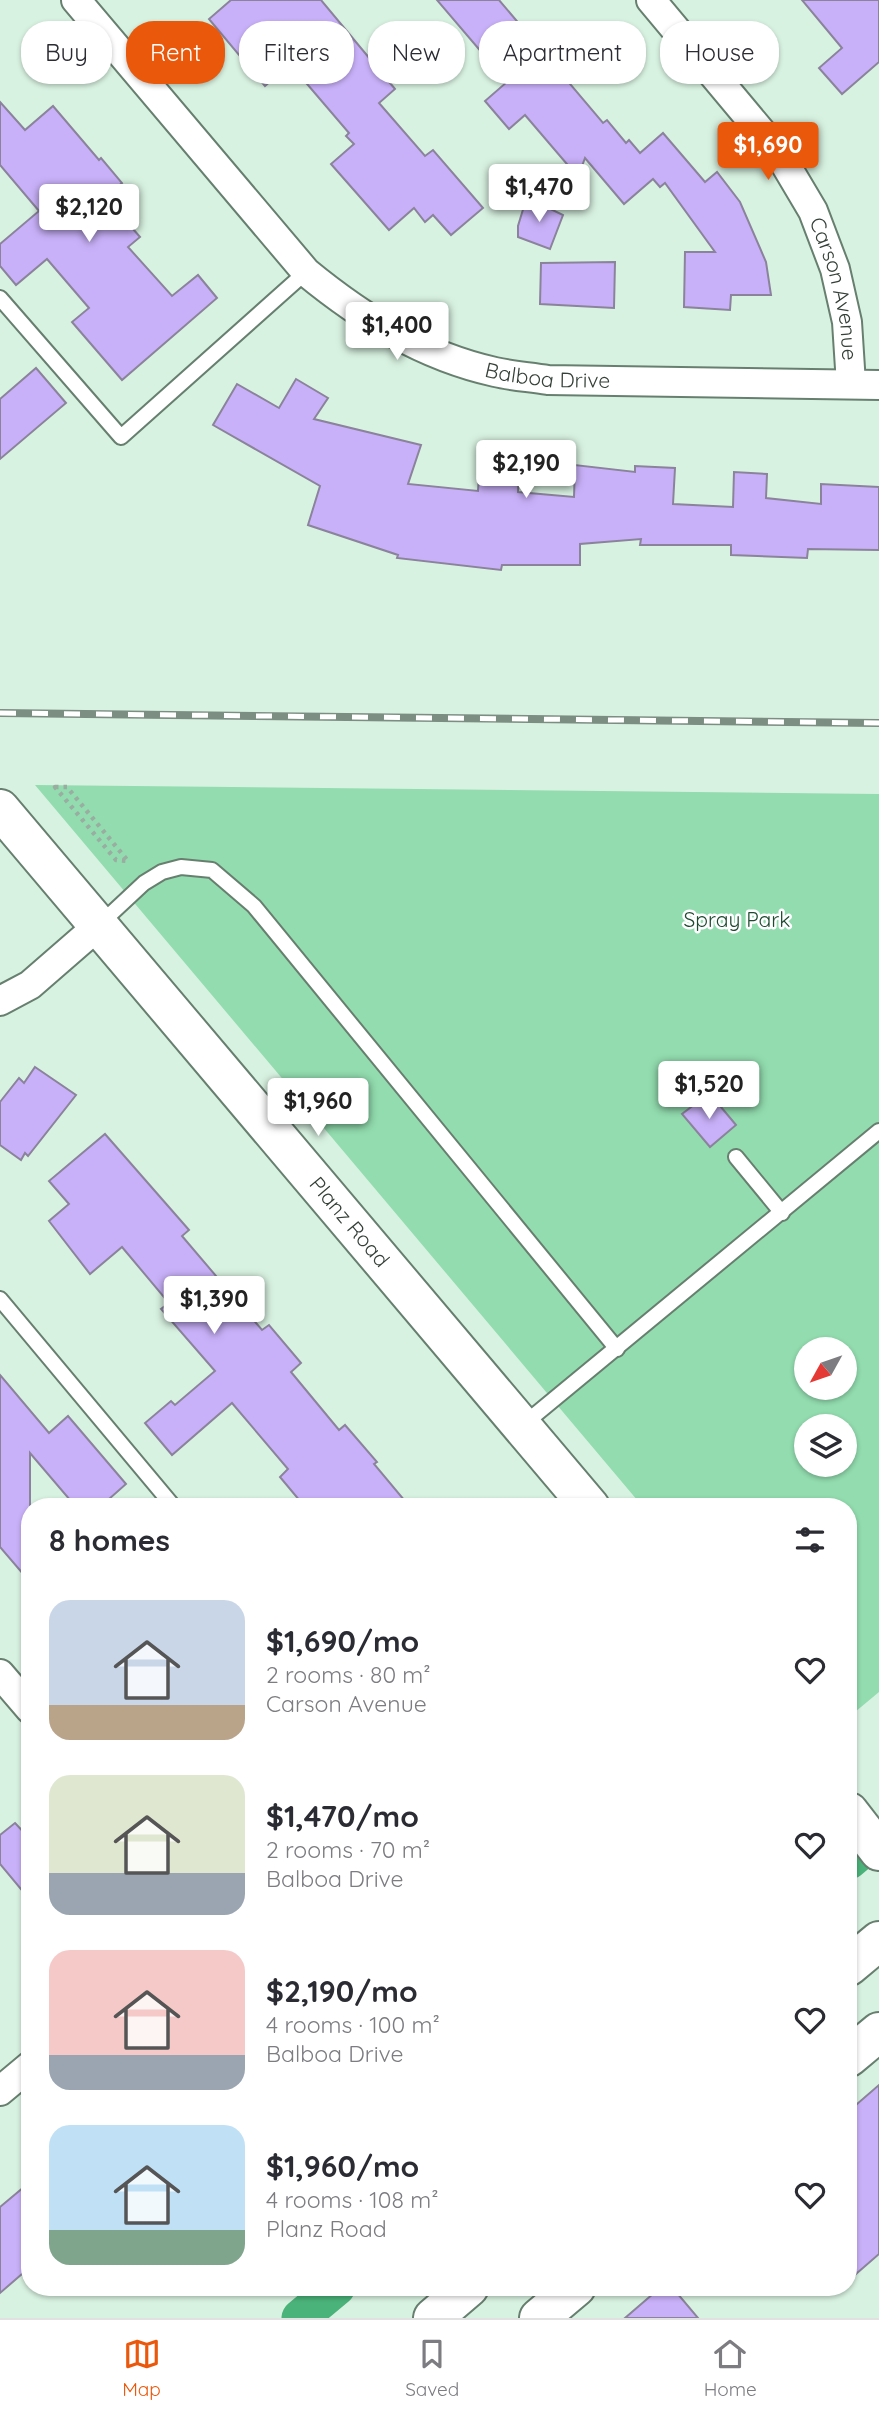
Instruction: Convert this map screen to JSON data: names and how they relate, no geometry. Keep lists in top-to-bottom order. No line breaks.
{"streets":{"street":["Carson Avenue","Balboa Drive","Planz Road"]},"crossings":[["Carson Avenue","Balboa Drive"]],"parks":["Spray Park"],"north":"bottom left","page":{"chip":["Buy","Rent","Filters","New","Apartment","House"],"price":["$1,690","$1,470","$2,120","$1,400","$2,190","$1,520","$1,960","$1,390"],"heading":"8 homes","list":[{"name":"$1,690/mo","note":"2 rooms · 80 m² · Carson Avenue"},{"name":"$1,470/mo","note":"2 rooms · 70 m² · Balboa Drive"},{"name":"$2,190/mo","note":"4 rooms · 100 m² · Balboa Drive"},{"name":"$1,960/mo","note":"4 rooms · 108 m² · Planz Road"}],"tabs":["Map","Saved","Home"]}}
